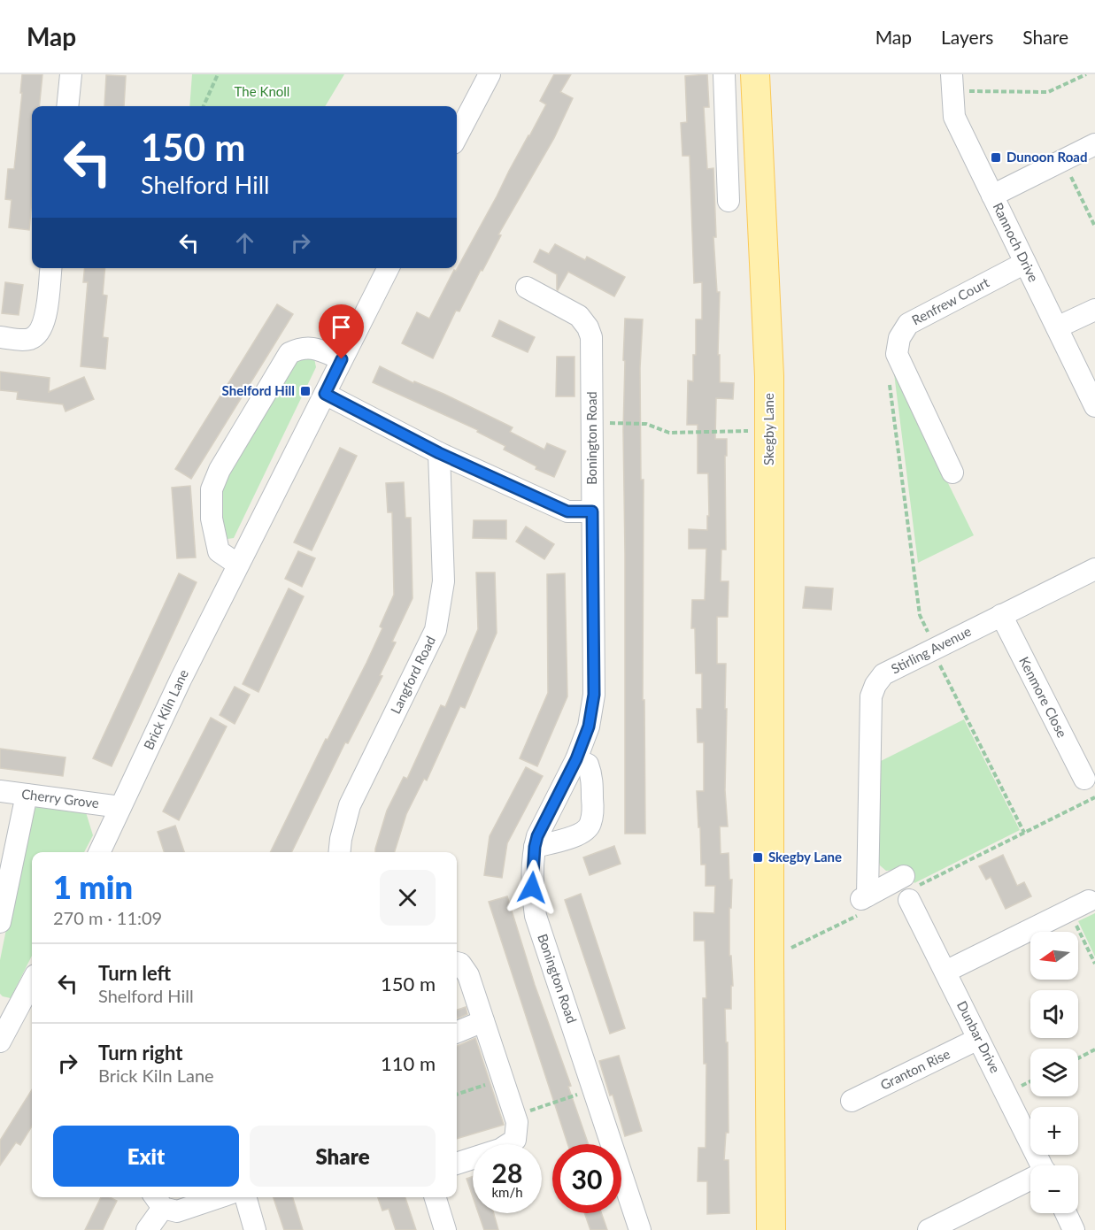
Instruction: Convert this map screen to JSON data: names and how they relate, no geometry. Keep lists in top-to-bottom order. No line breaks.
{"streets":{"main road":["Skegby Lane"],"street":["Rannoch Drive","Renfrew Court","Bonington Road","Stirling Avenue","Langford Road","Kenmore Close","Brick Kiln Lane","Cherry Grove","Dunbar Drive","Granton Rise"]},"crossings":[["Rannoch Drive","Renfrew Court"],["Stirling Avenue","Kenmore Close"],["Brick Kiln Lane","Cherry Grove"],["Dunbar Drive","Granton Rise"]],"parks":["The Knoll"],"places":{"transit":["Dunoon Road","Shelford Hill","Skegby Lane"]},"north":"left","page":{"header":"Map","nav":["Map","Layers","Share"],"turn":["150 m","Shelford Hill"],"heading":["1 min","270 m · 11:09"],"map_buttons":["+","−"],"list":[{"name":"Turn left","note":"Shelford Hill","value":"150 m"},{"name":"Turn right","note":"Brick Kiln Lane","value":"110 m"}],"buttons":["Exit","Share"],"speed":"28 km/h","limit":"30"}}
